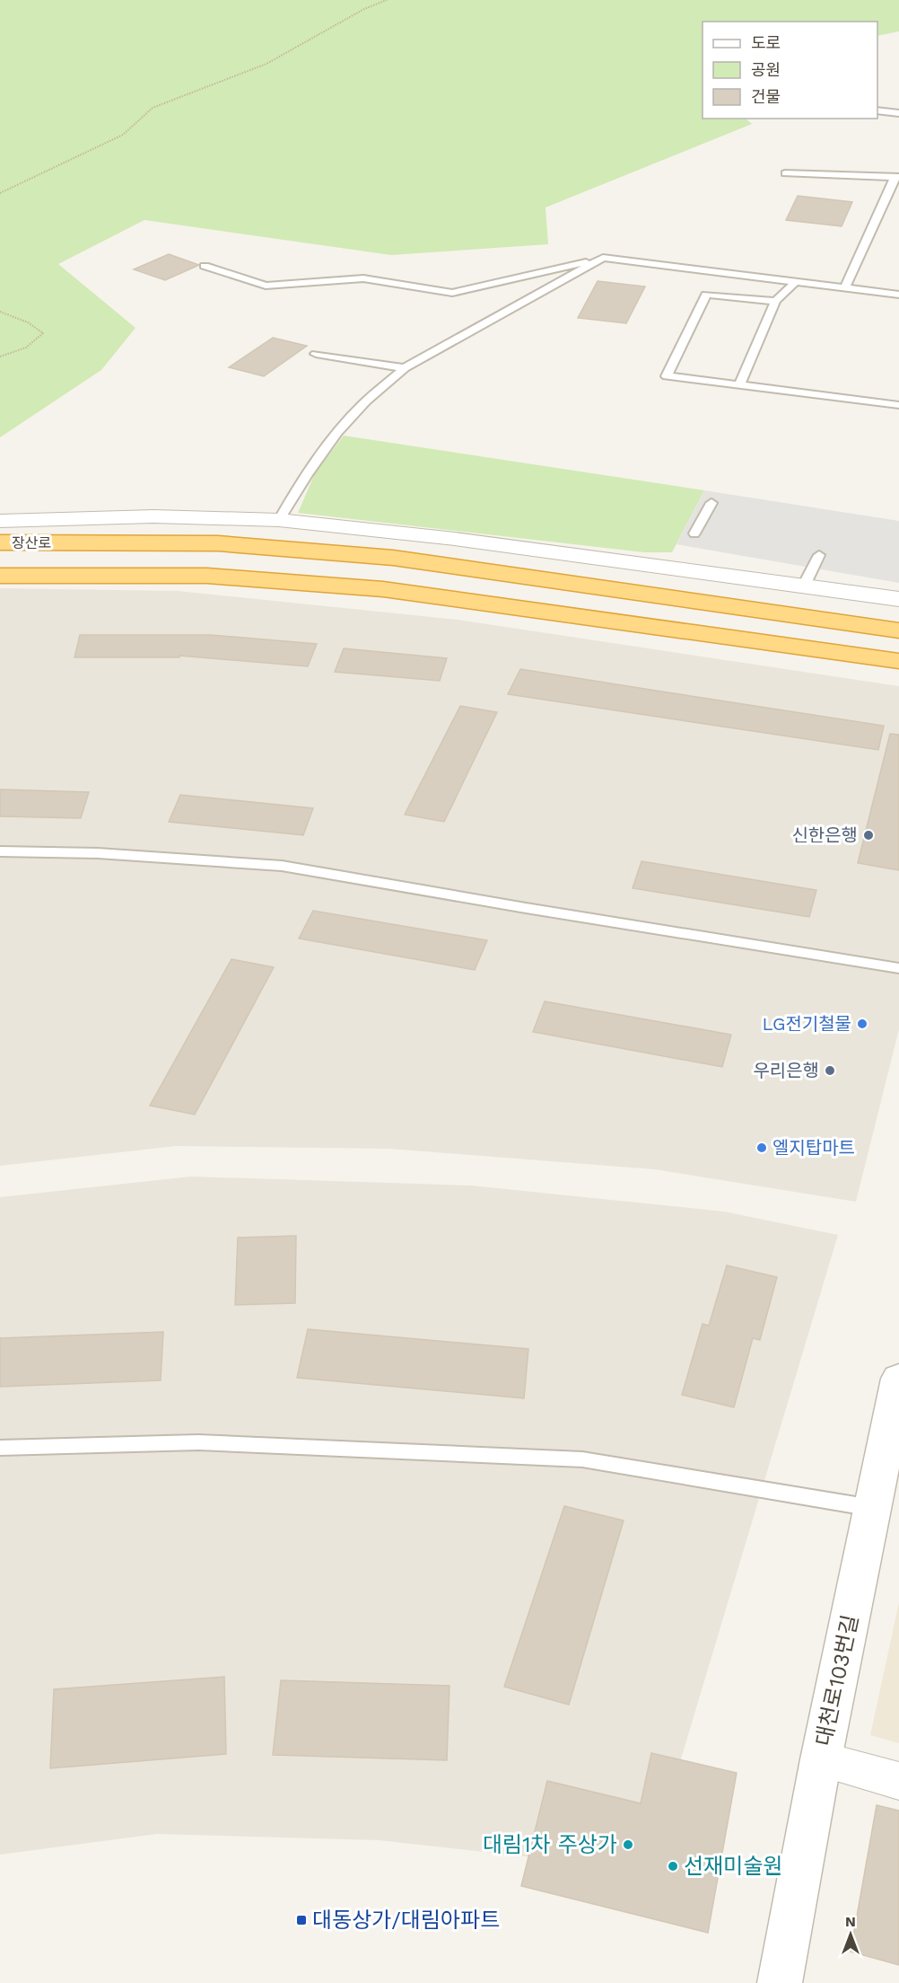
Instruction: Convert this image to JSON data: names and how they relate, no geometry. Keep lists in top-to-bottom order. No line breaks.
{"streets":{"highway":["장산로"],"street":["대천로103번길"]},"places":{"other":["신한은행","LG전기철물","우리은행","엘지탑마트","대림1차 주상가","선재미술원"],"transit":["대동상가/대림아파트"]},"legend":["도로","공원","건물"],"north":"top"}
